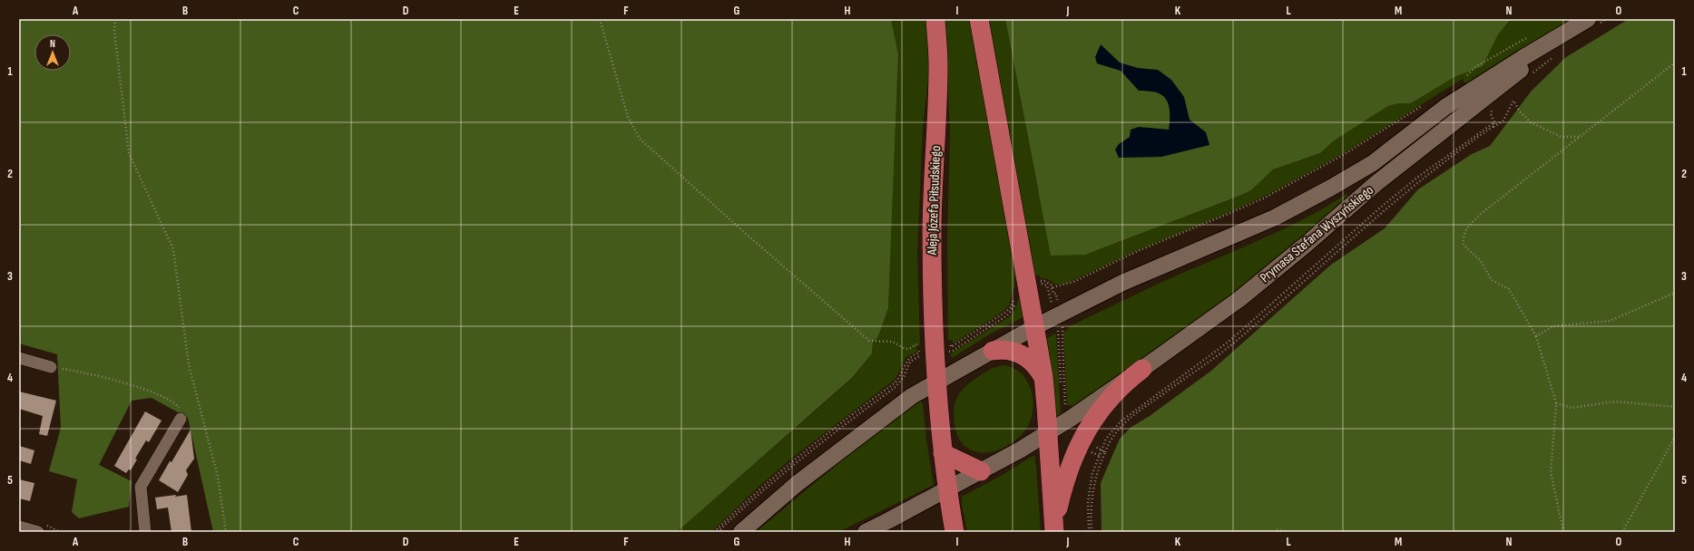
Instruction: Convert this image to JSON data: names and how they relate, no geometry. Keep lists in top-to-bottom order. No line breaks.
{"streets":{"main road":["Aleja Józefa Piłsudskiego","Prymasa Stefana Wyszyńskiego"]},"crossings":[["Aleja Józefa Piłsudskiego","Prymasa Stefana Wyszyńskiego"]],"north":"top","grid":{"columns":["A","B","C","D","E","F","G","H","I","J","K","L","M","N","O"],"rows":["1","2","3","4","5"]}}
